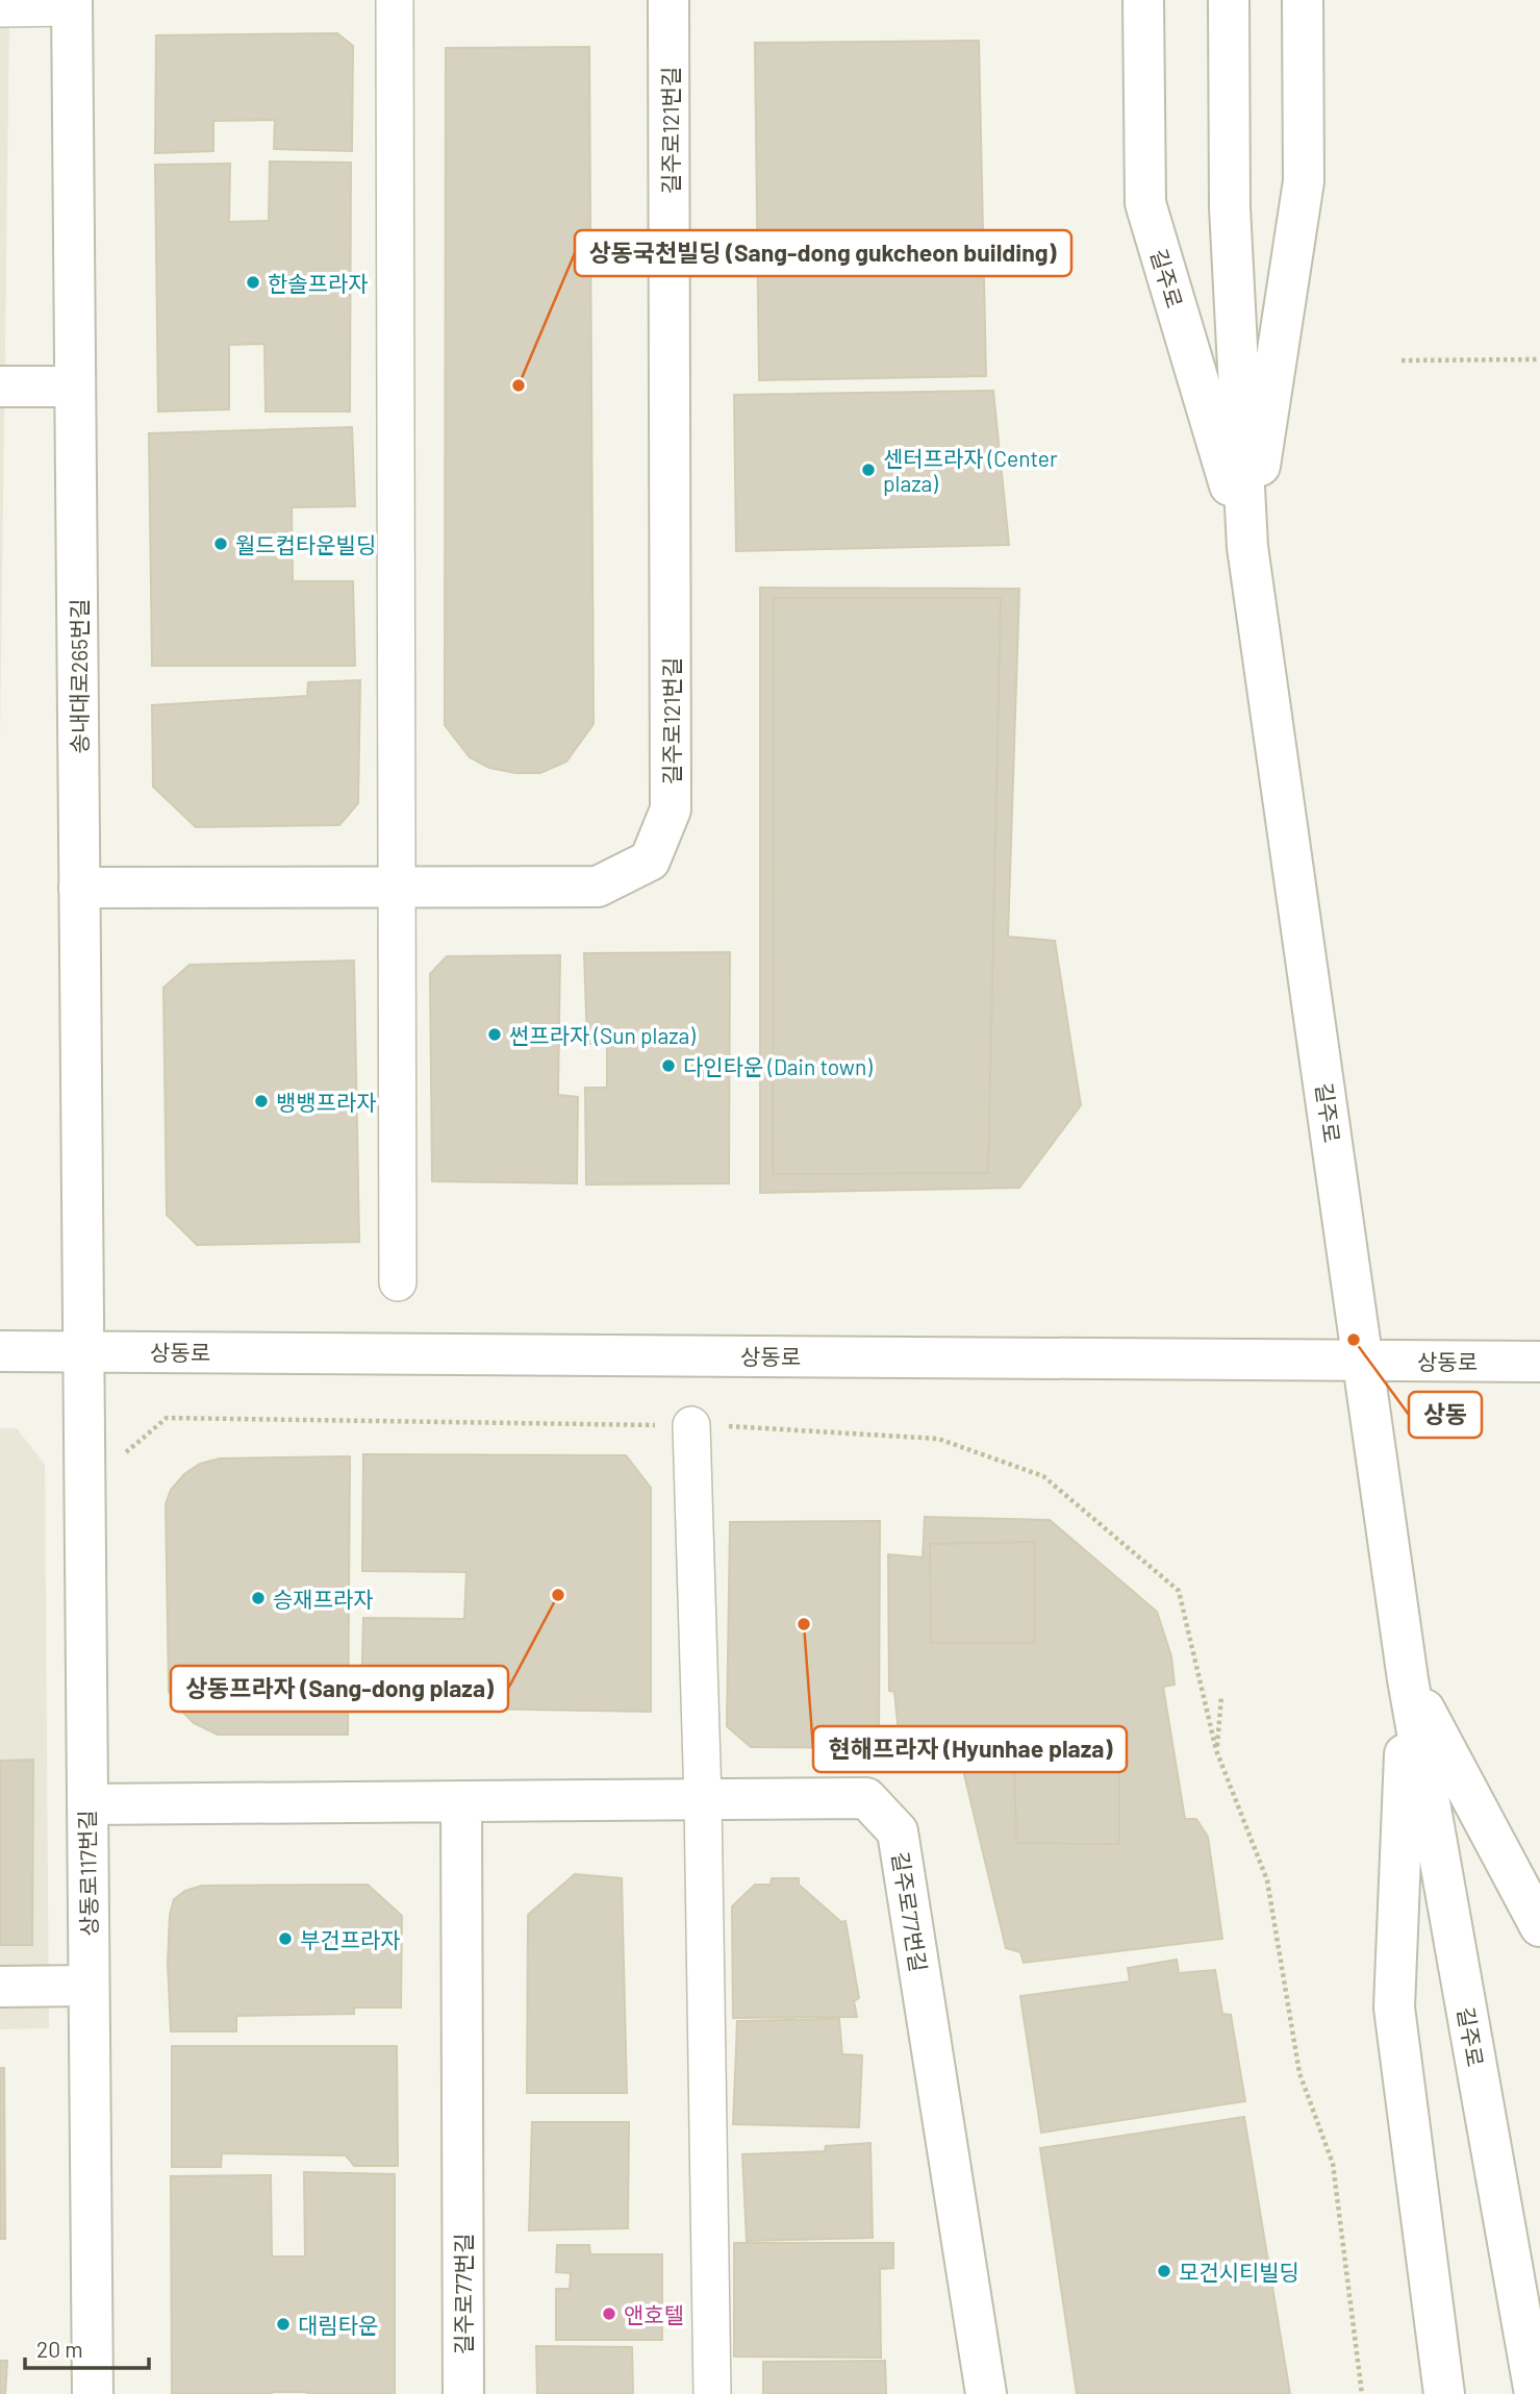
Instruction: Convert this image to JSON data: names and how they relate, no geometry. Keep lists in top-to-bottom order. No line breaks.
{"streets":{"street":["길주로121번길","길주로","송내대로265번길","상동로","상동로117번길","길주로77번길"]},"crossings":[["길주로121번길","송내대로265번길"],["길주로","상동로"],["송내대로265번길","상동로"],["송내대로265번길","상동로117번길"],["상동로","상동로117번길"],["상동로117번길","길주로77번길"]],"places":["한솔프라자","상동국천빌딩 (Sang-dong gukcheon building)","센터프라자 (Center plaza)","월드컵타운빌딩","썬프라자 (Sun plaza)","다인타운 (Dain town)","뱅뱅프라자","상동","상동프라자 (Sang-dong plaza)","승재프라자","현해프라자 (Hyunhae plaza)","부건프라자","모건시티빌딩","앤호텔","대림타운"],"scale_bar":"20 m"}
